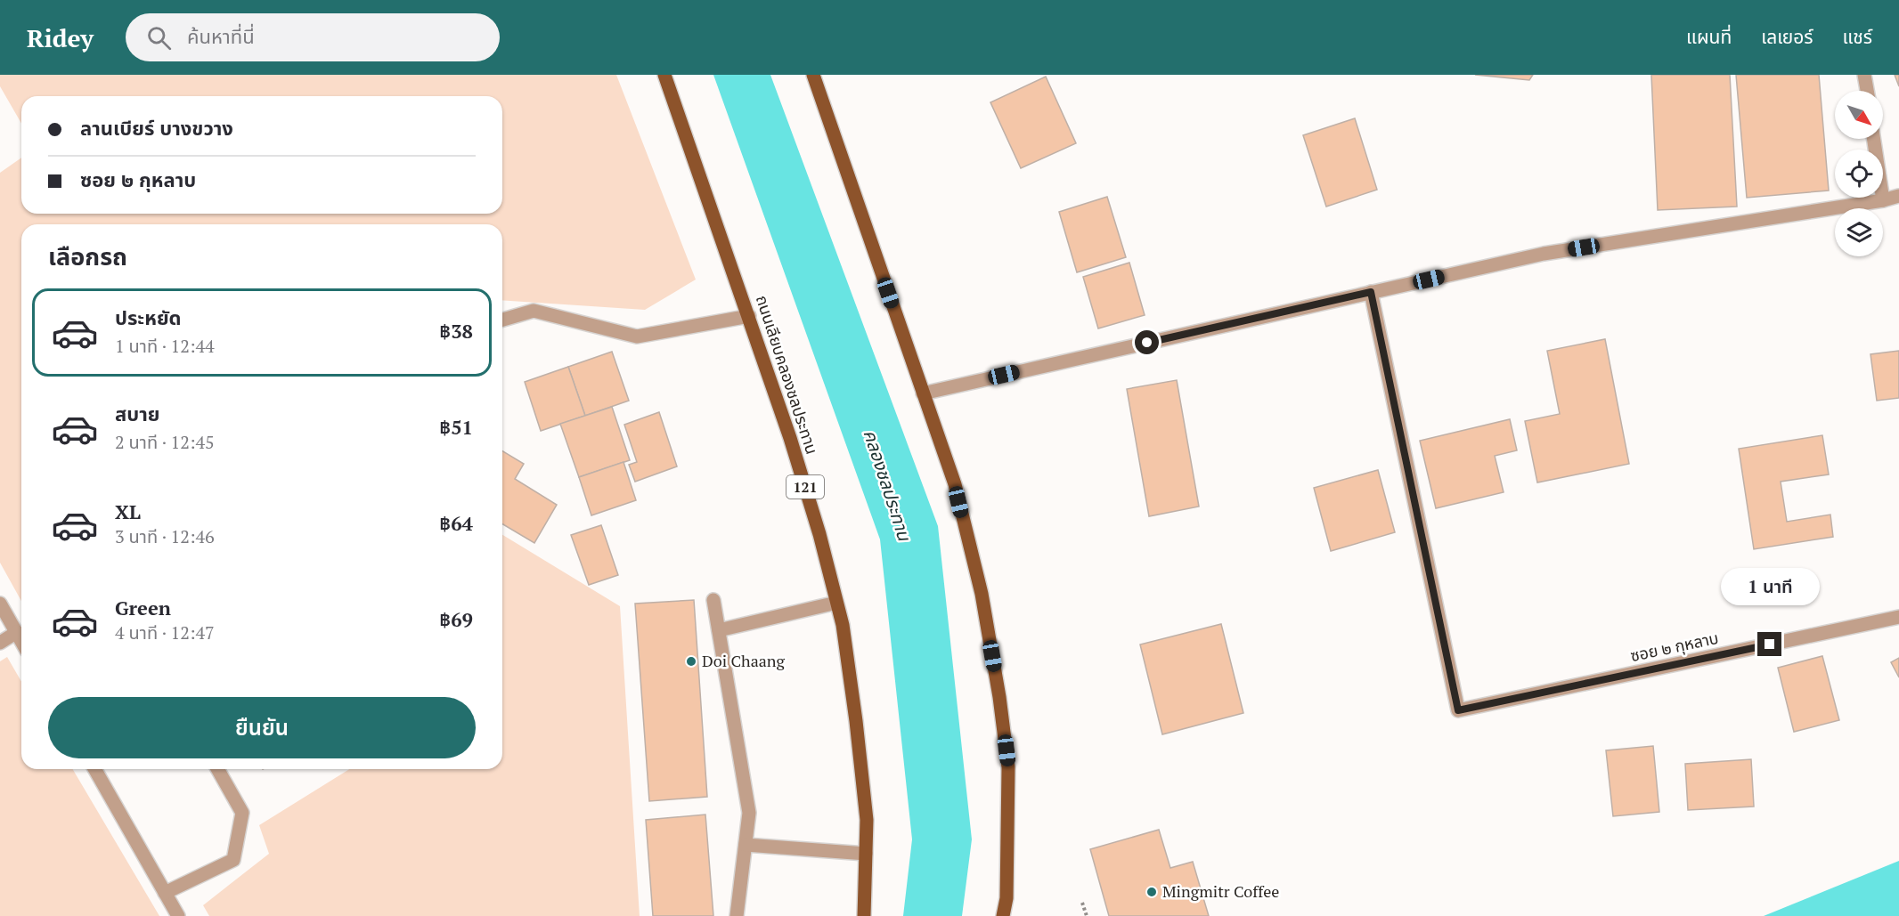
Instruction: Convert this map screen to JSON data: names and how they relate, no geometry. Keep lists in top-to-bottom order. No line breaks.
{"streets":{"main road":["ถนนเลียบคลองชลประทาน","121"],"street":["ซอย ๒ กุหลาบ"]},"water":["คลองชลประทาน"],"places":["Doi Chaang","Mingmitr Coffee"],"north":"bottom right","page":{"header":"Ridey","search":"ค้นหาที่นี่","nav":["แผนที่","เลเยอร์","แชร์"],"banner":["ลานเบียร์ บางขวาง","ซอย ๒ กุหลาบ"],"heading":"เลือกรถ","list":[{"name":"ประหยัด","note":"1 นาที · 12:44","value":"฿38"},{"name":"สบาย","note":"2 นาที · 12:45","value":"฿51"},{"name":"XL","note":"3 นาที · 12:46","value":"฿64"},{"name":"Green","note":"4 นาที · 12:47","value":"฿69"}],"bubble":"1 นาที","buttons":"ยืนยัน"}}
